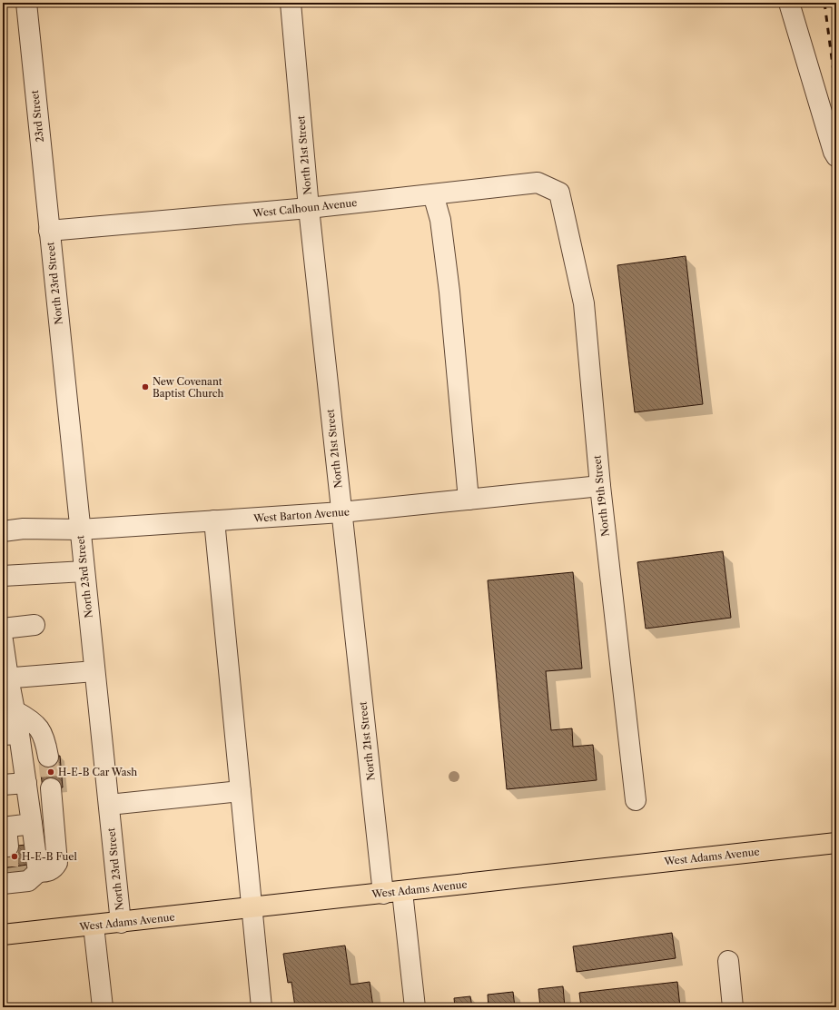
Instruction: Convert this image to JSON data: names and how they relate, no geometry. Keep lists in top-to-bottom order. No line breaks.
{"streets":{"main road":["West Adams Avenue"],"street":["23rd Street","North 21st Street","West Calhoun Avenue","North 23rd Street","North 19th Street","West Barton Avenue"]},"crossings":[["23rd Street","West Calhoun Avenue"],["23rd Street","North 23rd Street"],["North 21st Street","West Calhoun Avenue"],["North 21st Street","West Barton Avenue"],["North 21st Street","West Adams Avenue"],["West Calhoun Avenue","North 23rd Street"],["West Calhoun Avenue","North 19th Street"],["North 23rd Street","West Barton Avenue"],["North 23rd Street","West Adams Avenue"],["North 19th Street","West Barton Avenue"]],"places":["New Covenant Baptist Church","H-E-B Car Wash","H-E-B Fuel"]}
